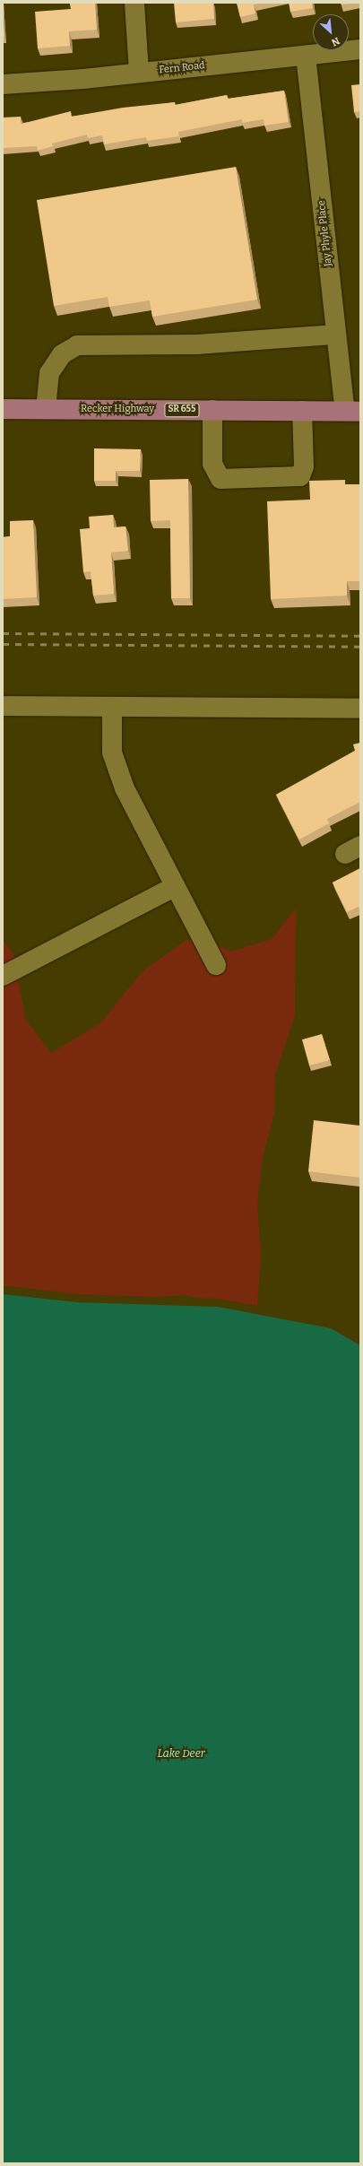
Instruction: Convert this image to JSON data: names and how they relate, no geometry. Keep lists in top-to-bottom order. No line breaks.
{"streets":{"main road":["Recker Highway","SR 655"],"street":["Fern Road","Jay Phyle Place"]},"crossings":[["Fern Road","Jay Phyle Place"],["Jay Phyle Place","Recker Highway"]],"water":["Lake Deer"],"north":"bottom right"}
